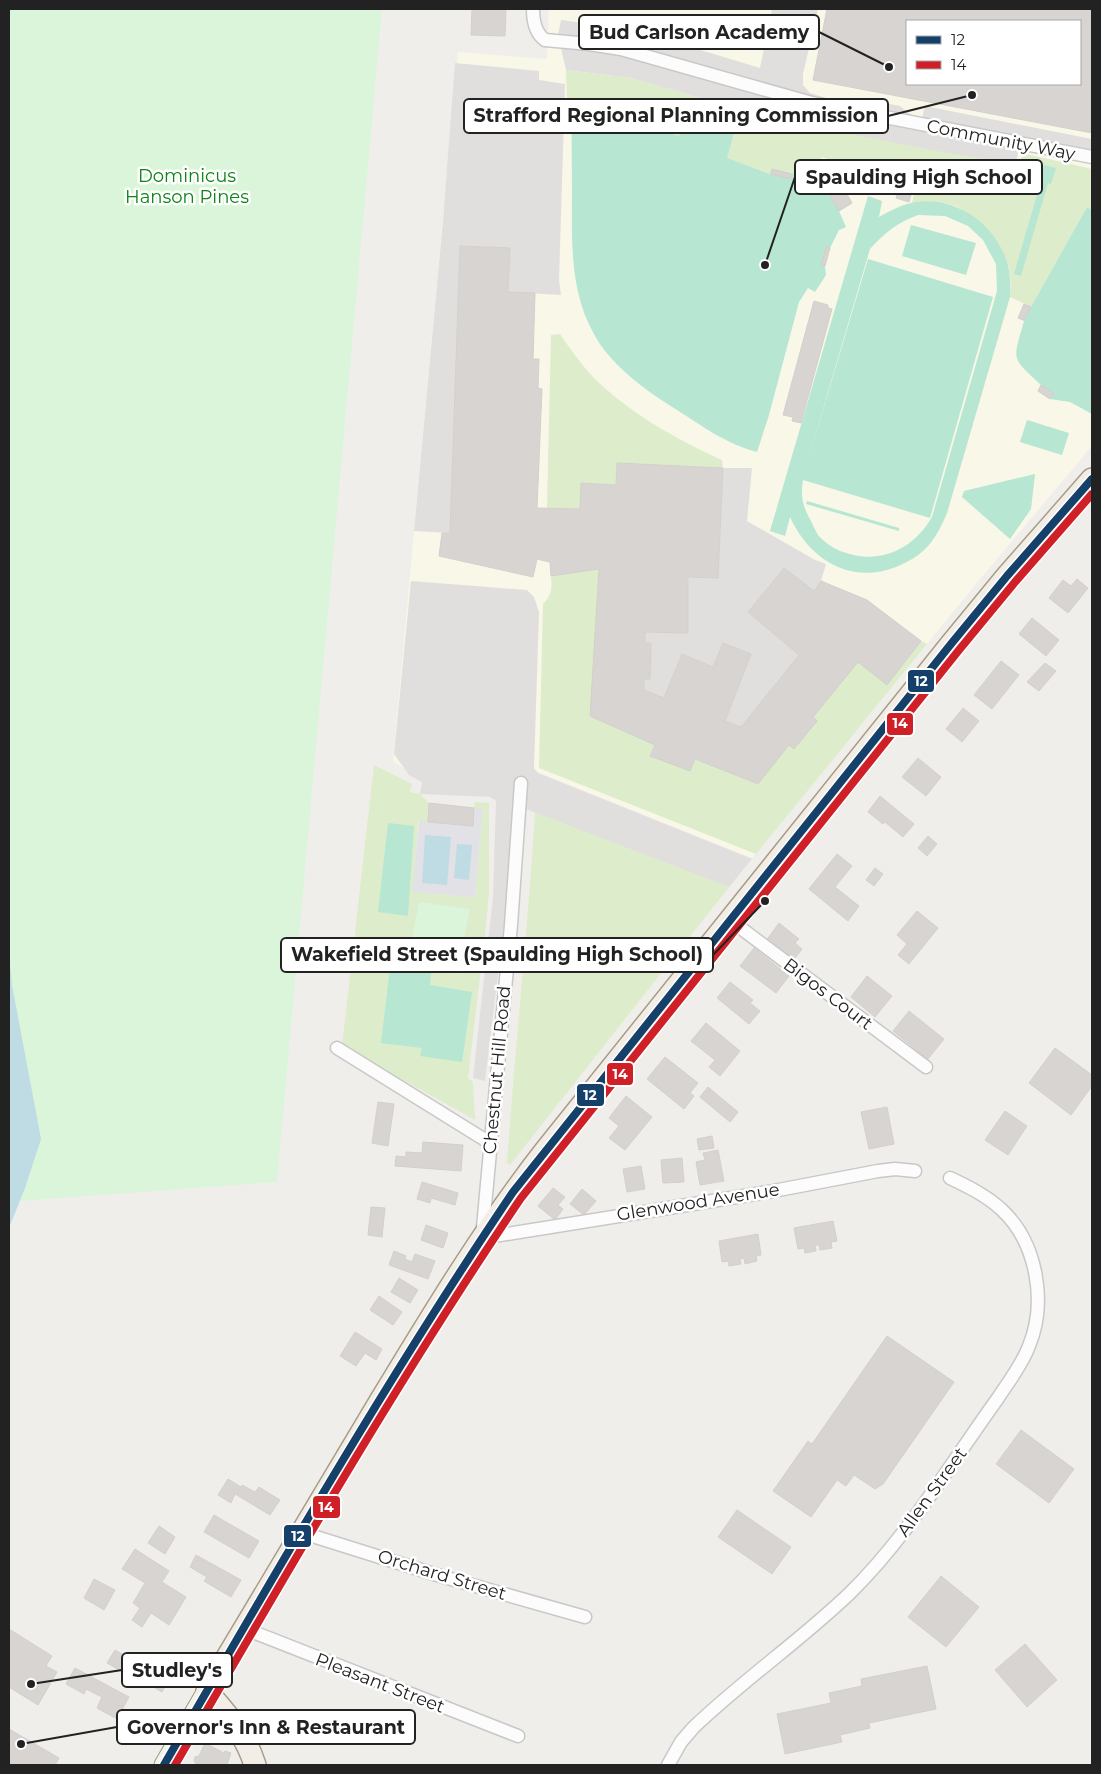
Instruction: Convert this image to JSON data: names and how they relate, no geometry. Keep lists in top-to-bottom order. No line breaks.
{"streets":{"street":["Community Way","Bigos Court","Chestnut Hill Road","Glenwood Avenue","Allen Street","Orchard Street","Pleasant Street"]},"crossings":[["Chestnut Hill Road","Glenwood Avenue"]],"parks":["Dominicus Hanson Pines"],"places":["Bud Carlson Academy","Strafford Regional Planning Commission","Spaulding High School","Wakefield Street (Spaulding High School)","Studley's","Governor's Inn & Restaurant"],"lines":["transit line 12","transit line 14"],"legend":["12","14"]}
